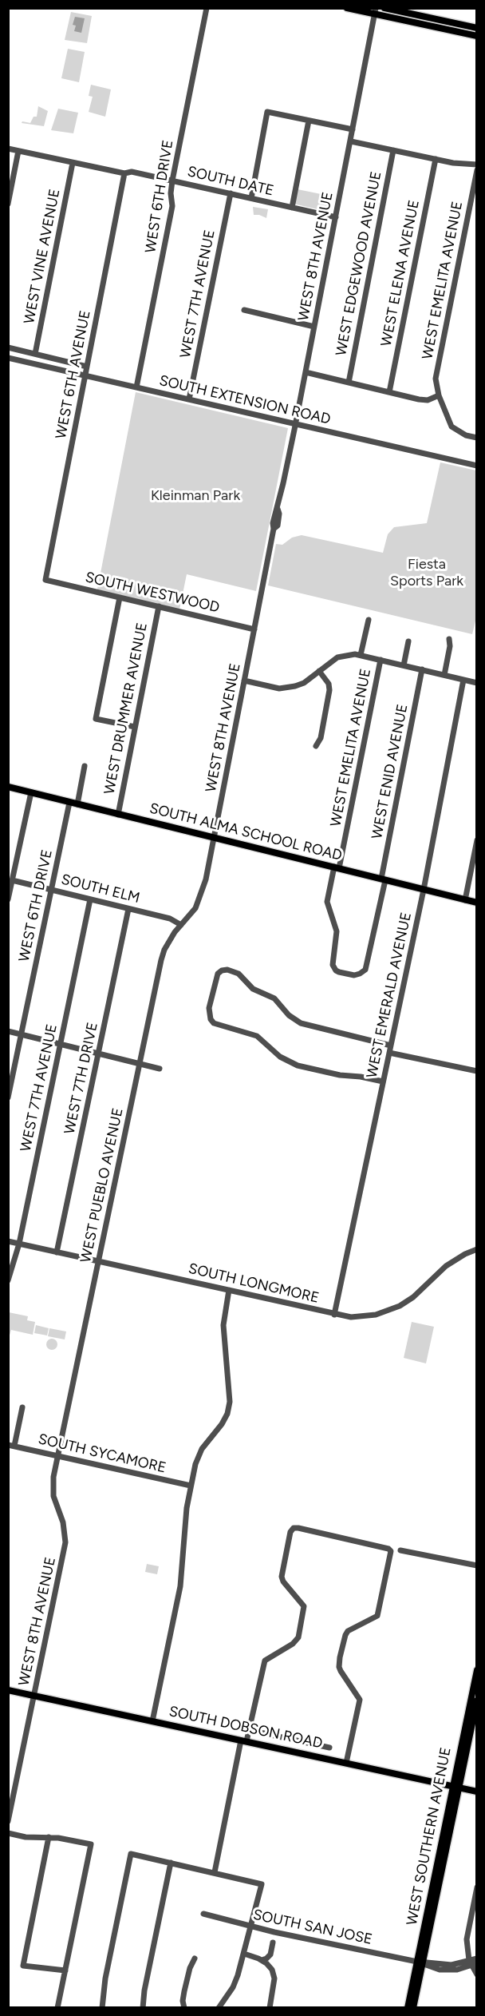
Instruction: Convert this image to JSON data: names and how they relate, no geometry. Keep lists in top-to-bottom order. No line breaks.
{"streets":{"main road":["SOUTH ALMA SCHOOL ROAD","SOUTH DOBSON ROAD","WEST SOUTHERN AVENUE"],"street":["SOUTH DATE","WEST 6TH DRIVE","WEST VINE AVENUE","WEST 8TH AVENUE","WEST EDGEWOOD AVENUE","WEST ELENA AVENUE","WEST EMELITA AVENUE","WEST 7TH AVENUE","WEST 6TH AVENUE","SOUTH EXTENSION ROAD","SOUTH WESTWOOD","WEST DRUMMER AVENUE","WEST ENID AVENUE","SOUTH ELM","WEST EMERALD AVENUE","WEST 7TH DRIVE","WEST PUEBLO AVENUE","SOUTH LONGMORE","SOUTH SYCAMORE","SOUTH SAN JOSE"]},"crossings":[["SOUTH DATE","WEST 6TH DRIVE"],["SOUTH DATE","WEST VINE AVENUE"],["SOUTH DATE","WEST 8TH AVENUE"],["SOUTH DATE","WEST 7TH AVENUE"],["SOUTH DATE","WEST 6TH AVENUE"],["WEST 6TH DRIVE","SOUTH EXTENSION ROAD"],["WEST 6TH DRIVE","SOUTH ALMA SCHOOL ROAD"],["WEST 6TH DRIVE","SOUTH ELM"],["WEST 8TH AVENUE","SOUTH EXTENSION ROAD"],["WEST 8TH AVENUE","SOUTH WESTWOOD"],["WEST 8TH AVENUE","SOUTH ALMA SCHOOL ROAD"],["WEST 8TH AVENUE","SOUTH ELM"],["WEST 8TH AVENUE","WEST PUEBLO AVENUE"],["WEST 8TH AVENUE","SOUTH SYCAMORE"],["WEST 8TH AVENUE","SOUTH DOBSON ROAD"],["WEST EMELITA AVENUE","WEST ENID AVENUE"],["WEST EMELITA AVENUE","SOUTH ALMA SCHOOL ROAD"],["WEST 7TH AVENUE","SOUTH EXTENSION ROAD"],["WEST 7TH AVENUE","SOUTH ELM"],["WEST 7TH AVENUE","SOUTH LONGMORE"],["WEST 6TH AVENUE","SOUTH EXTENSION ROAD"],["WEST 6TH AVENUE","SOUTH WESTWOOD"],["SOUTH WESTWOOD","WEST DRUMMER AVENUE"],["WEST DRUMMER AVENUE","SOUTH ALMA SCHOOL ROAD"],["WEST ENID AVENUE","SOUTH ALMA SCHOOL ROAD"],["SOUTH ALMA SCHOOL ROAD","WEST EMERALD AVENUE"],["SOUTH ELM","WEST 7TH DRIVE"],["SOUTH ELM","WEST PUEBLO AVENUE"],["WEST EMERALD AVENUE","SOUTH LONGMORE"],["WEST 7TH DRIVE","SOUTH LONGMORE"],["WEST PUEBLO AVENUE","SOUTH LONGMORE"],["WEST PUEBLO AVENUE","SOUTH SYCAMORE"],["SOUTH DOBSON ROAD","WEST SOUTHERN AVENUE"],["WEST SOUTHERN AVENUE","SOUTH SAN JOSE"]],"parks":["Kleinman Park","Fiesta Sports Park"]}
